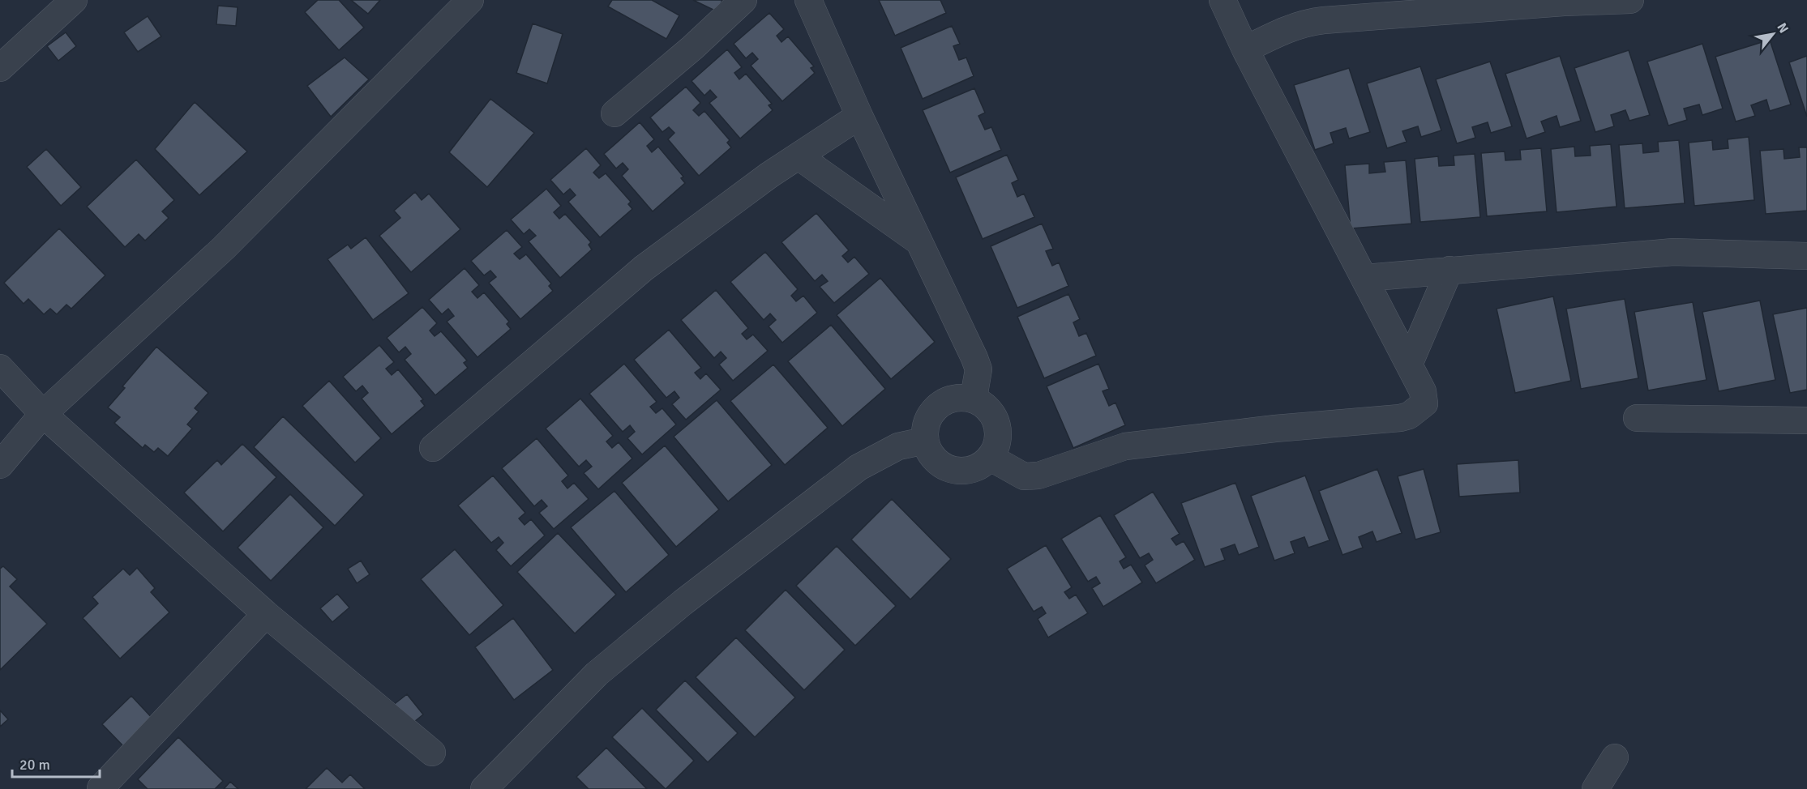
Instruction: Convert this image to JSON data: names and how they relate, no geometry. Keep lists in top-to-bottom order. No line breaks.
{"scale_bar":"20 m","north":"top right"}
